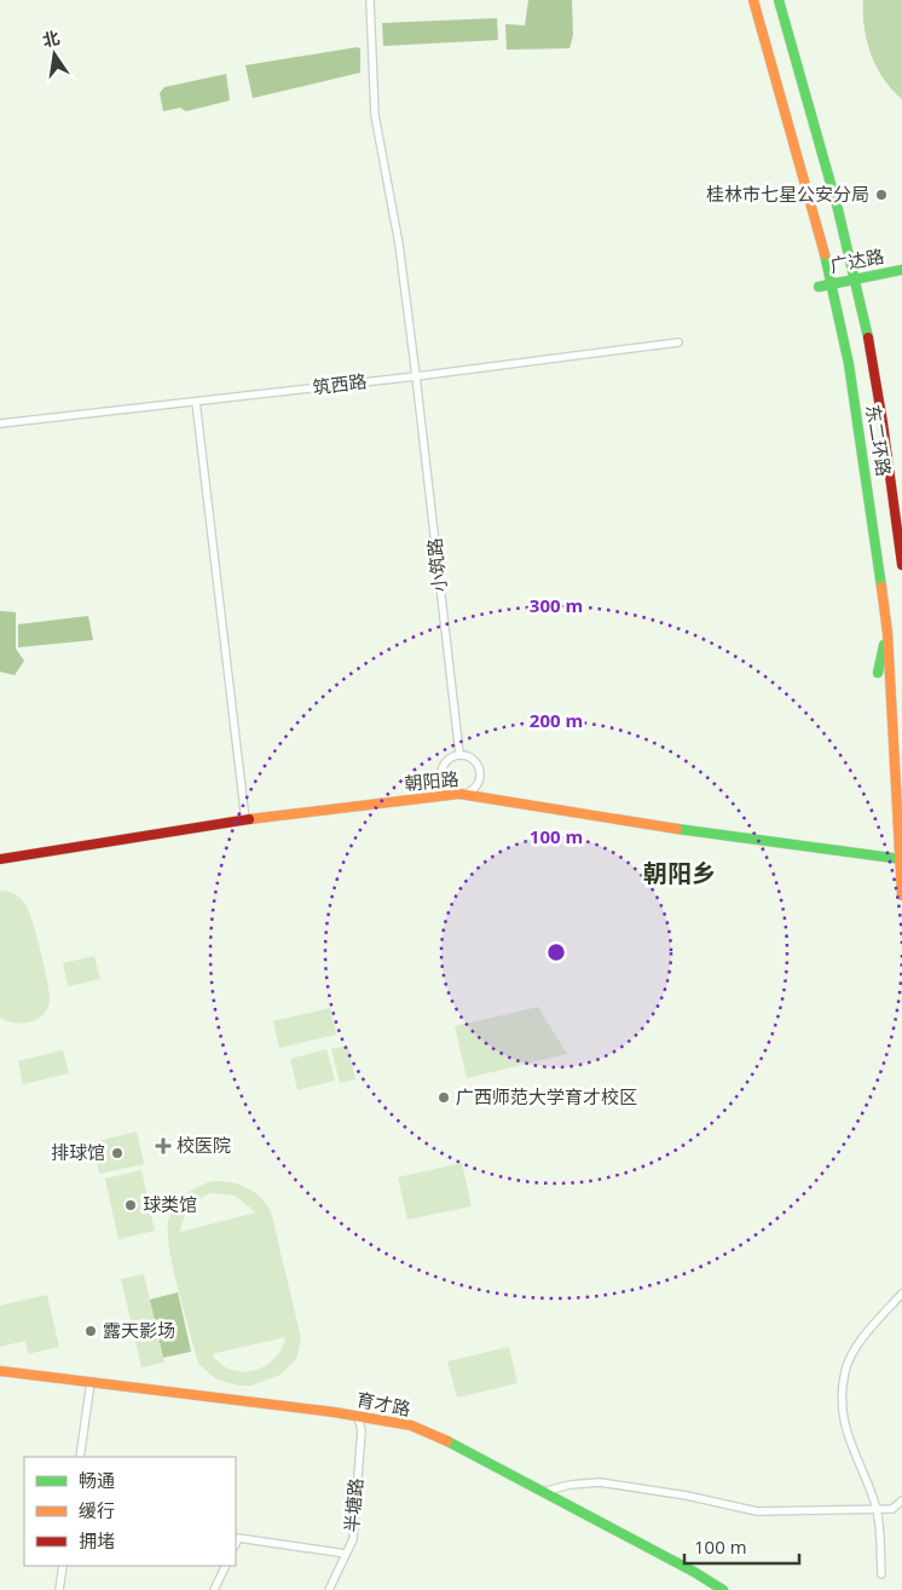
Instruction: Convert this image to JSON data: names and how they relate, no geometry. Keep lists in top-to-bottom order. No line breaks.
{"streets":{"main road":["广达路","东二环路","朝阳路","育才路"],"street":["筑西路","小筑路","半塘路"]},"crossings":[["广达路","东二环路"],["筑西路","小筑路"],["东二环路","朝阳路"],["小筑路","朝阳路"],["育才路","半塘路"]],"districts":["朝阳乡"],"places":{"other":["桂林市七星公安分局","广西师范大学育才校区","排球馆","球类馆","露天影场"],"health":["校医院"]},"legend":["畅通","缓行","拥堵"],"scale_bar":"100 m","north":"top","rings":["300 m","200 m","100 m"]}
